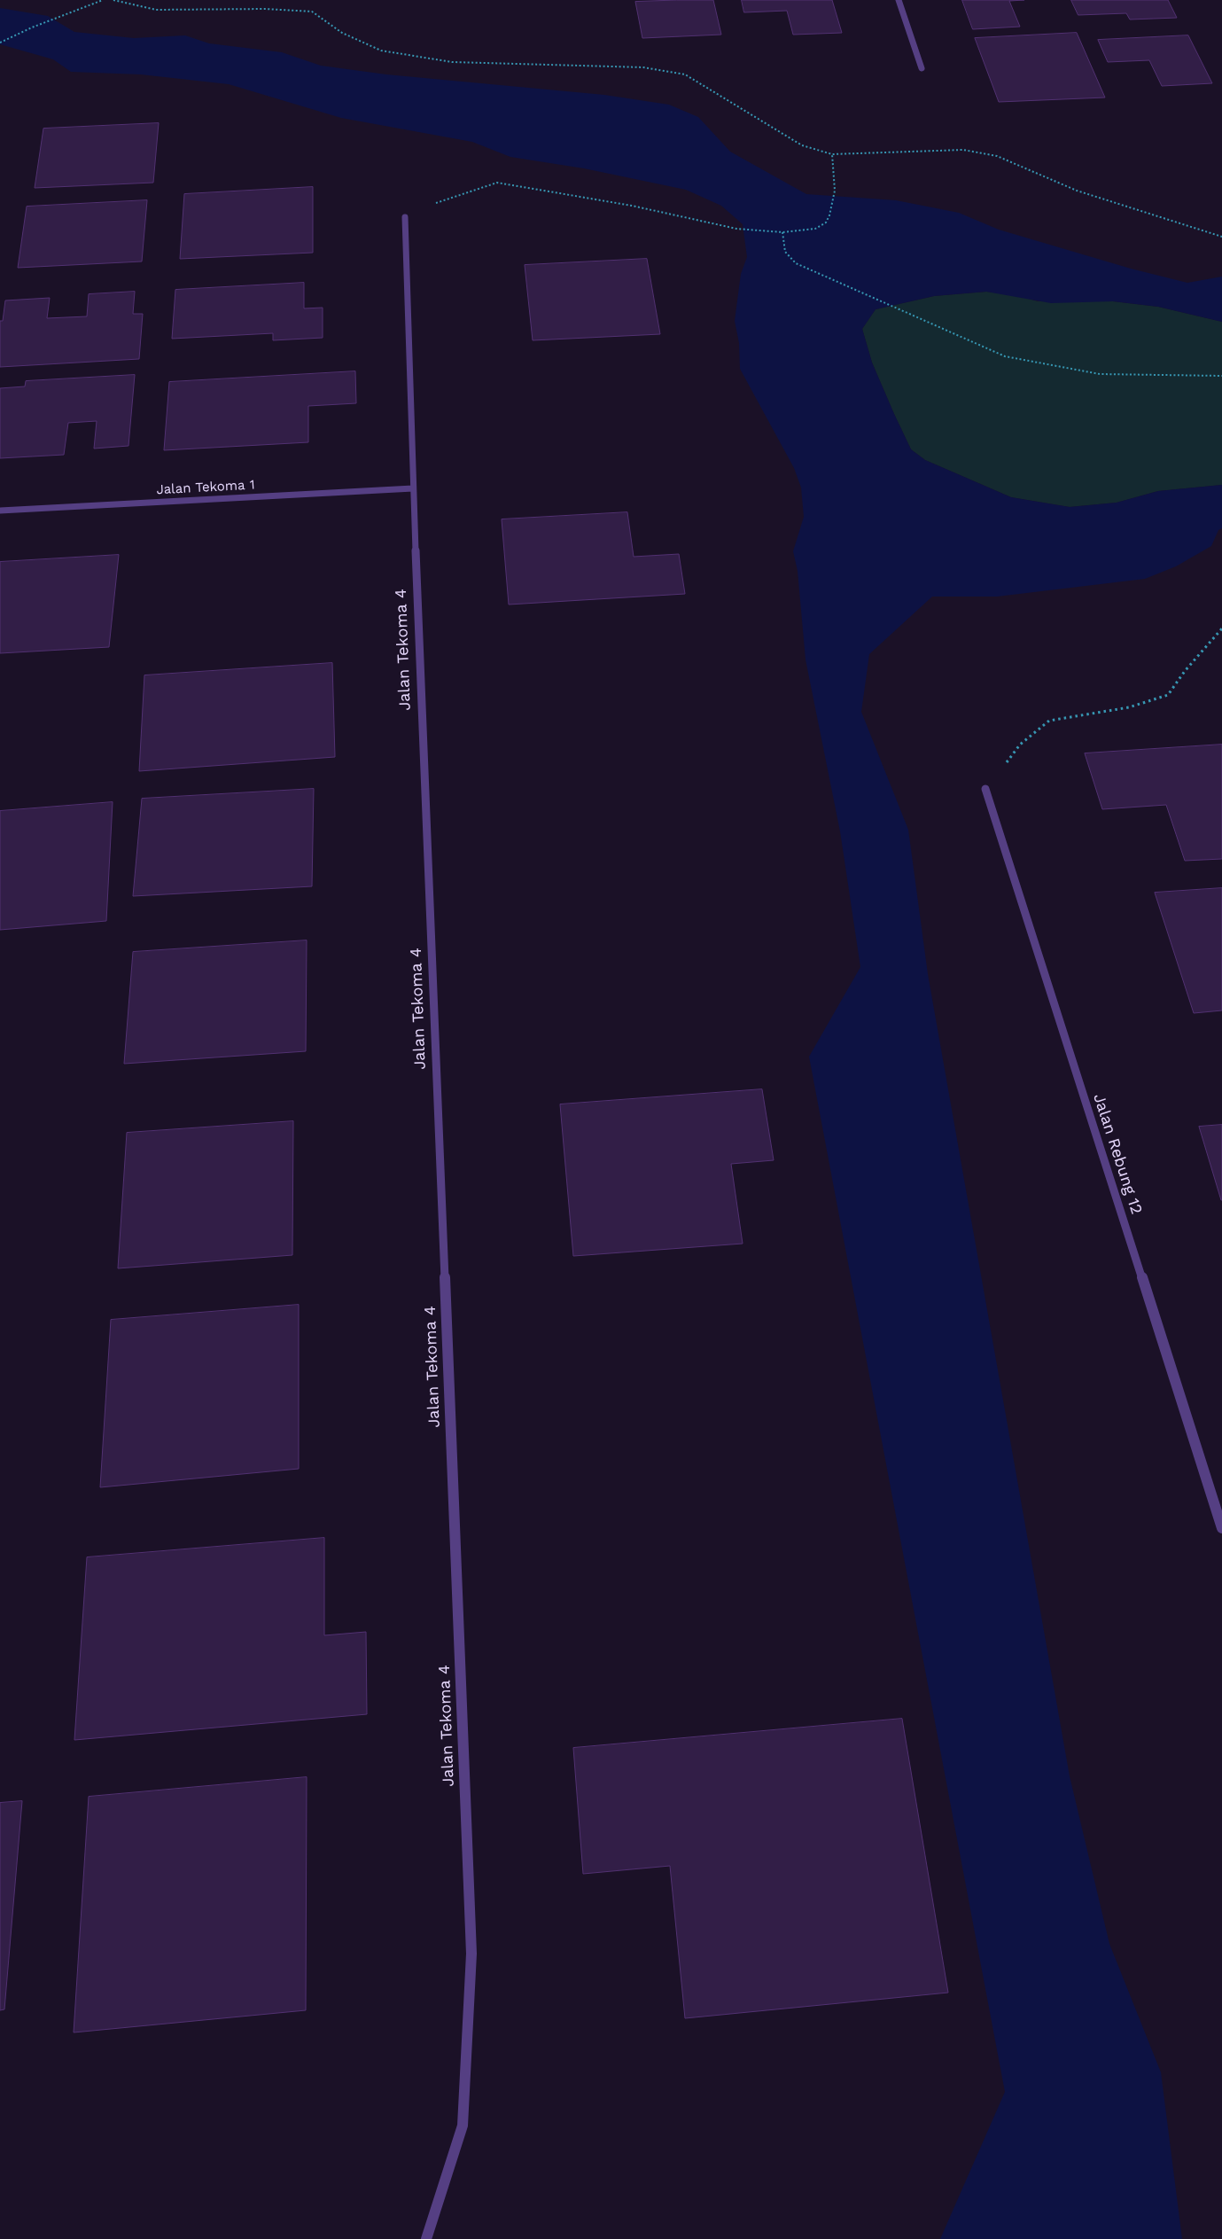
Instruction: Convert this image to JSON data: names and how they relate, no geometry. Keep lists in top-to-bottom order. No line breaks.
{"streets":{"street":["Jalan Tekoma 1","Jalan Tekoma 4","Jalan Rebung 12"]},"crossings":[["Jalan Tekoma 1","Jalan Tekoma 4"]]}
